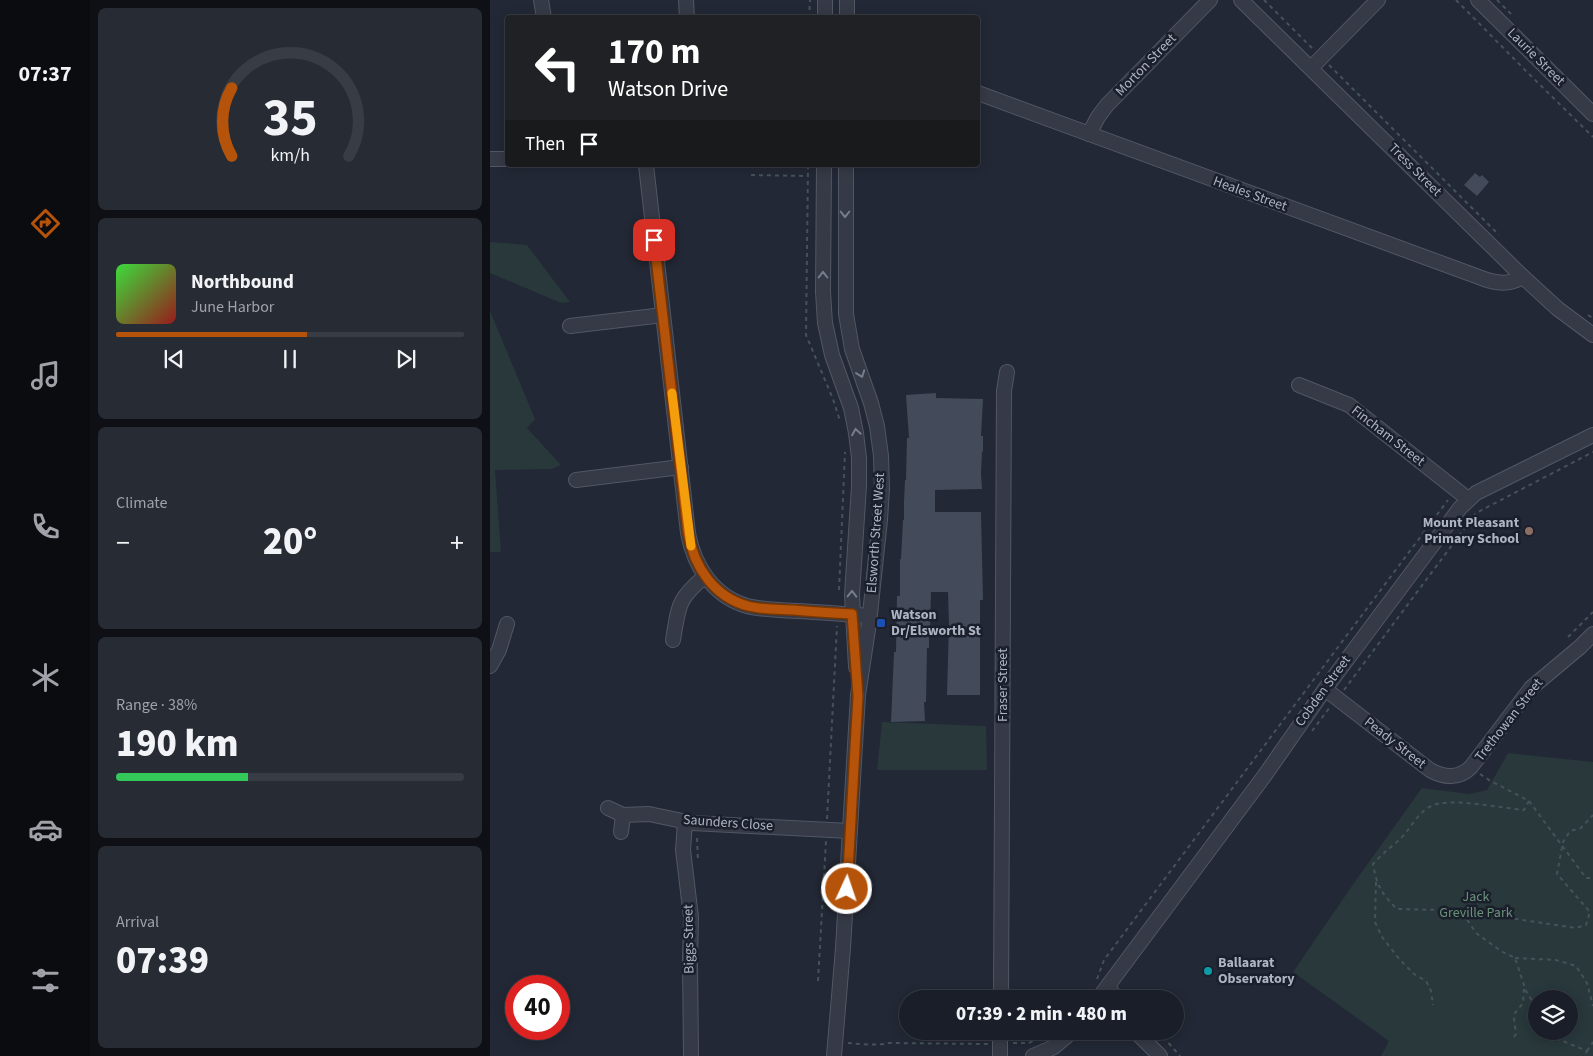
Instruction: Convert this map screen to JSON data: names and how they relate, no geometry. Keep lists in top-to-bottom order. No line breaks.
{"streets":{"street":["Laurie Street","Morton Street","Tress Street","Heales Street","Fincham Street","Elsworth Street West","Fraser Street","Cobden Street","Trethowan Street","Peady Street","Saunders Close","Biggs Street"]},"crossings":[["Morton Street","Heales Street"],["Tress Street","Heales Street"],["Fincham Street","Cobden Street"],["Elsworth Street West","Saunders Close"],["Cobden Street","Peady Street"],["Trethowan Street","Peady Street"],["Saunders Close","Biggs Street"]],"parks":["Jack Greville Park"],"places":{"other":["Mount Pleasant Primary School","Ballaarat Observatory"],"transit":["Watson Dr/Elsworth St"]},"page":{"tabs":"07:37","turn":["170 m","Watson Drive"],"then":"Then","song":["Northbound","June Harbor"],"tile":["Climate",["Range · 38%","190 km"],["Arrival","07:39"]],"heat":["−","20°","+"],"limit":"40","trip":"07:39 · 2 min · 480 m","gauge":["35","km/h"]}}
